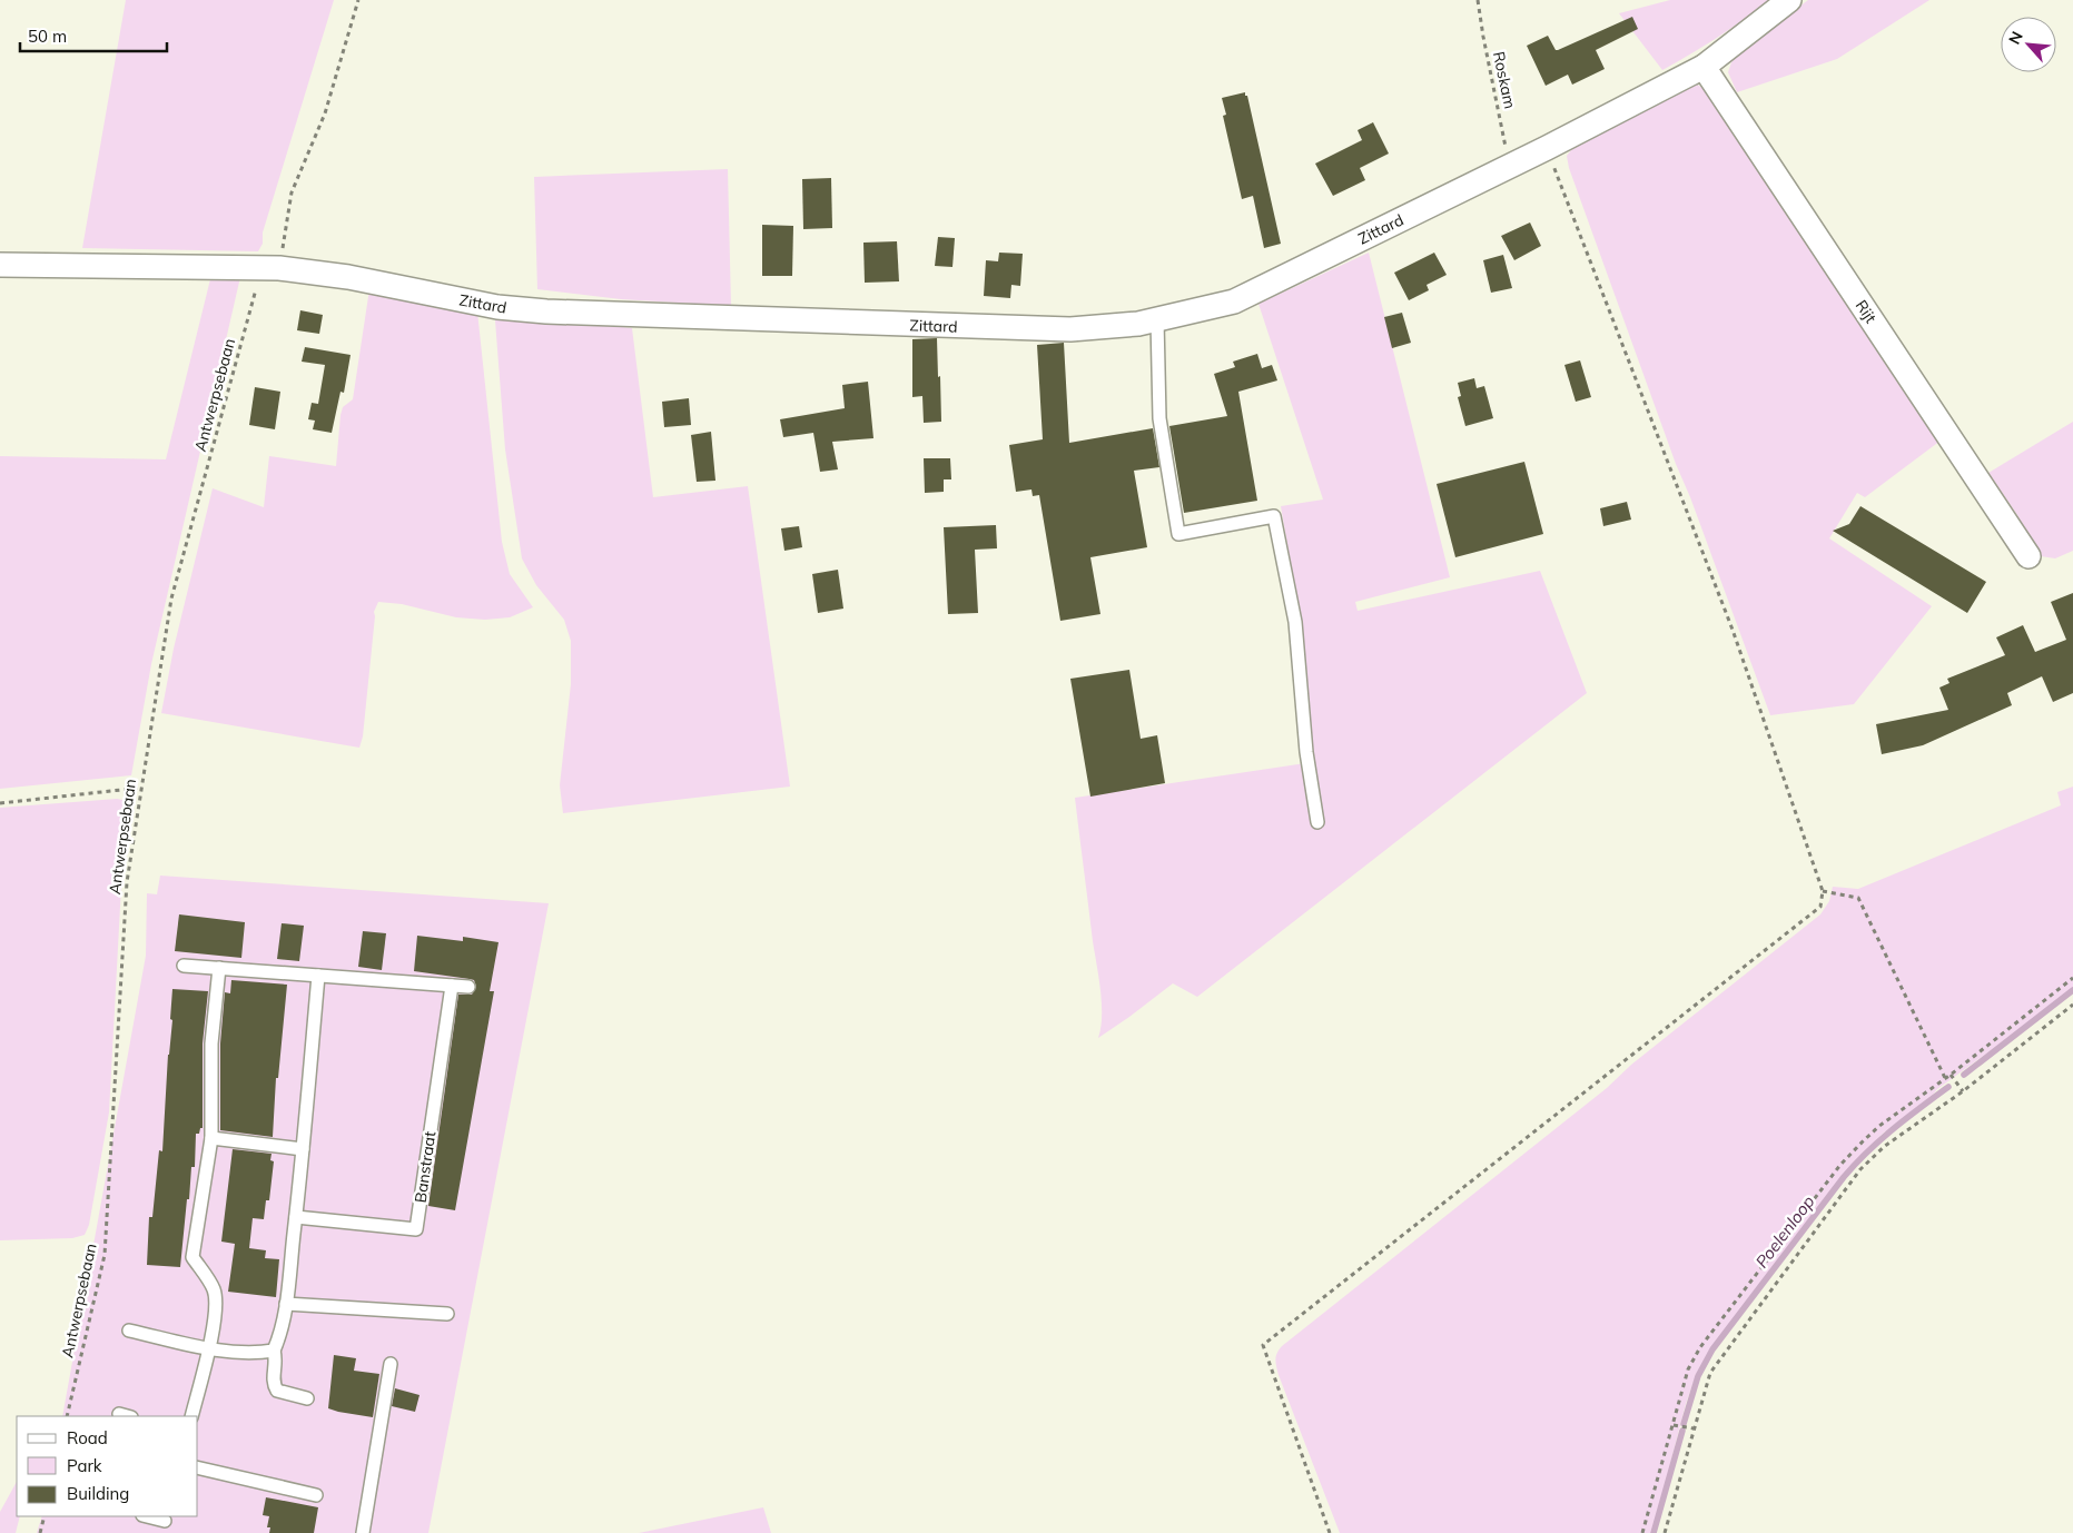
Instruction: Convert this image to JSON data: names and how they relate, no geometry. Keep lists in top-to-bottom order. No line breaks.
{"streets":{"street":["Zittard","Rijt"],"lane":["Banstraat"],"path":["Roskam","Antwerpsebaan"]},"crossings":[["Roskam","Zittard"],["Zittard","Rijt"],["Zittard","Antwerpsebaan"]],"water":["Poelenloop"],"legend":["Road","Park","Building"],"scale_bar":"50 m","north":"top left"}
